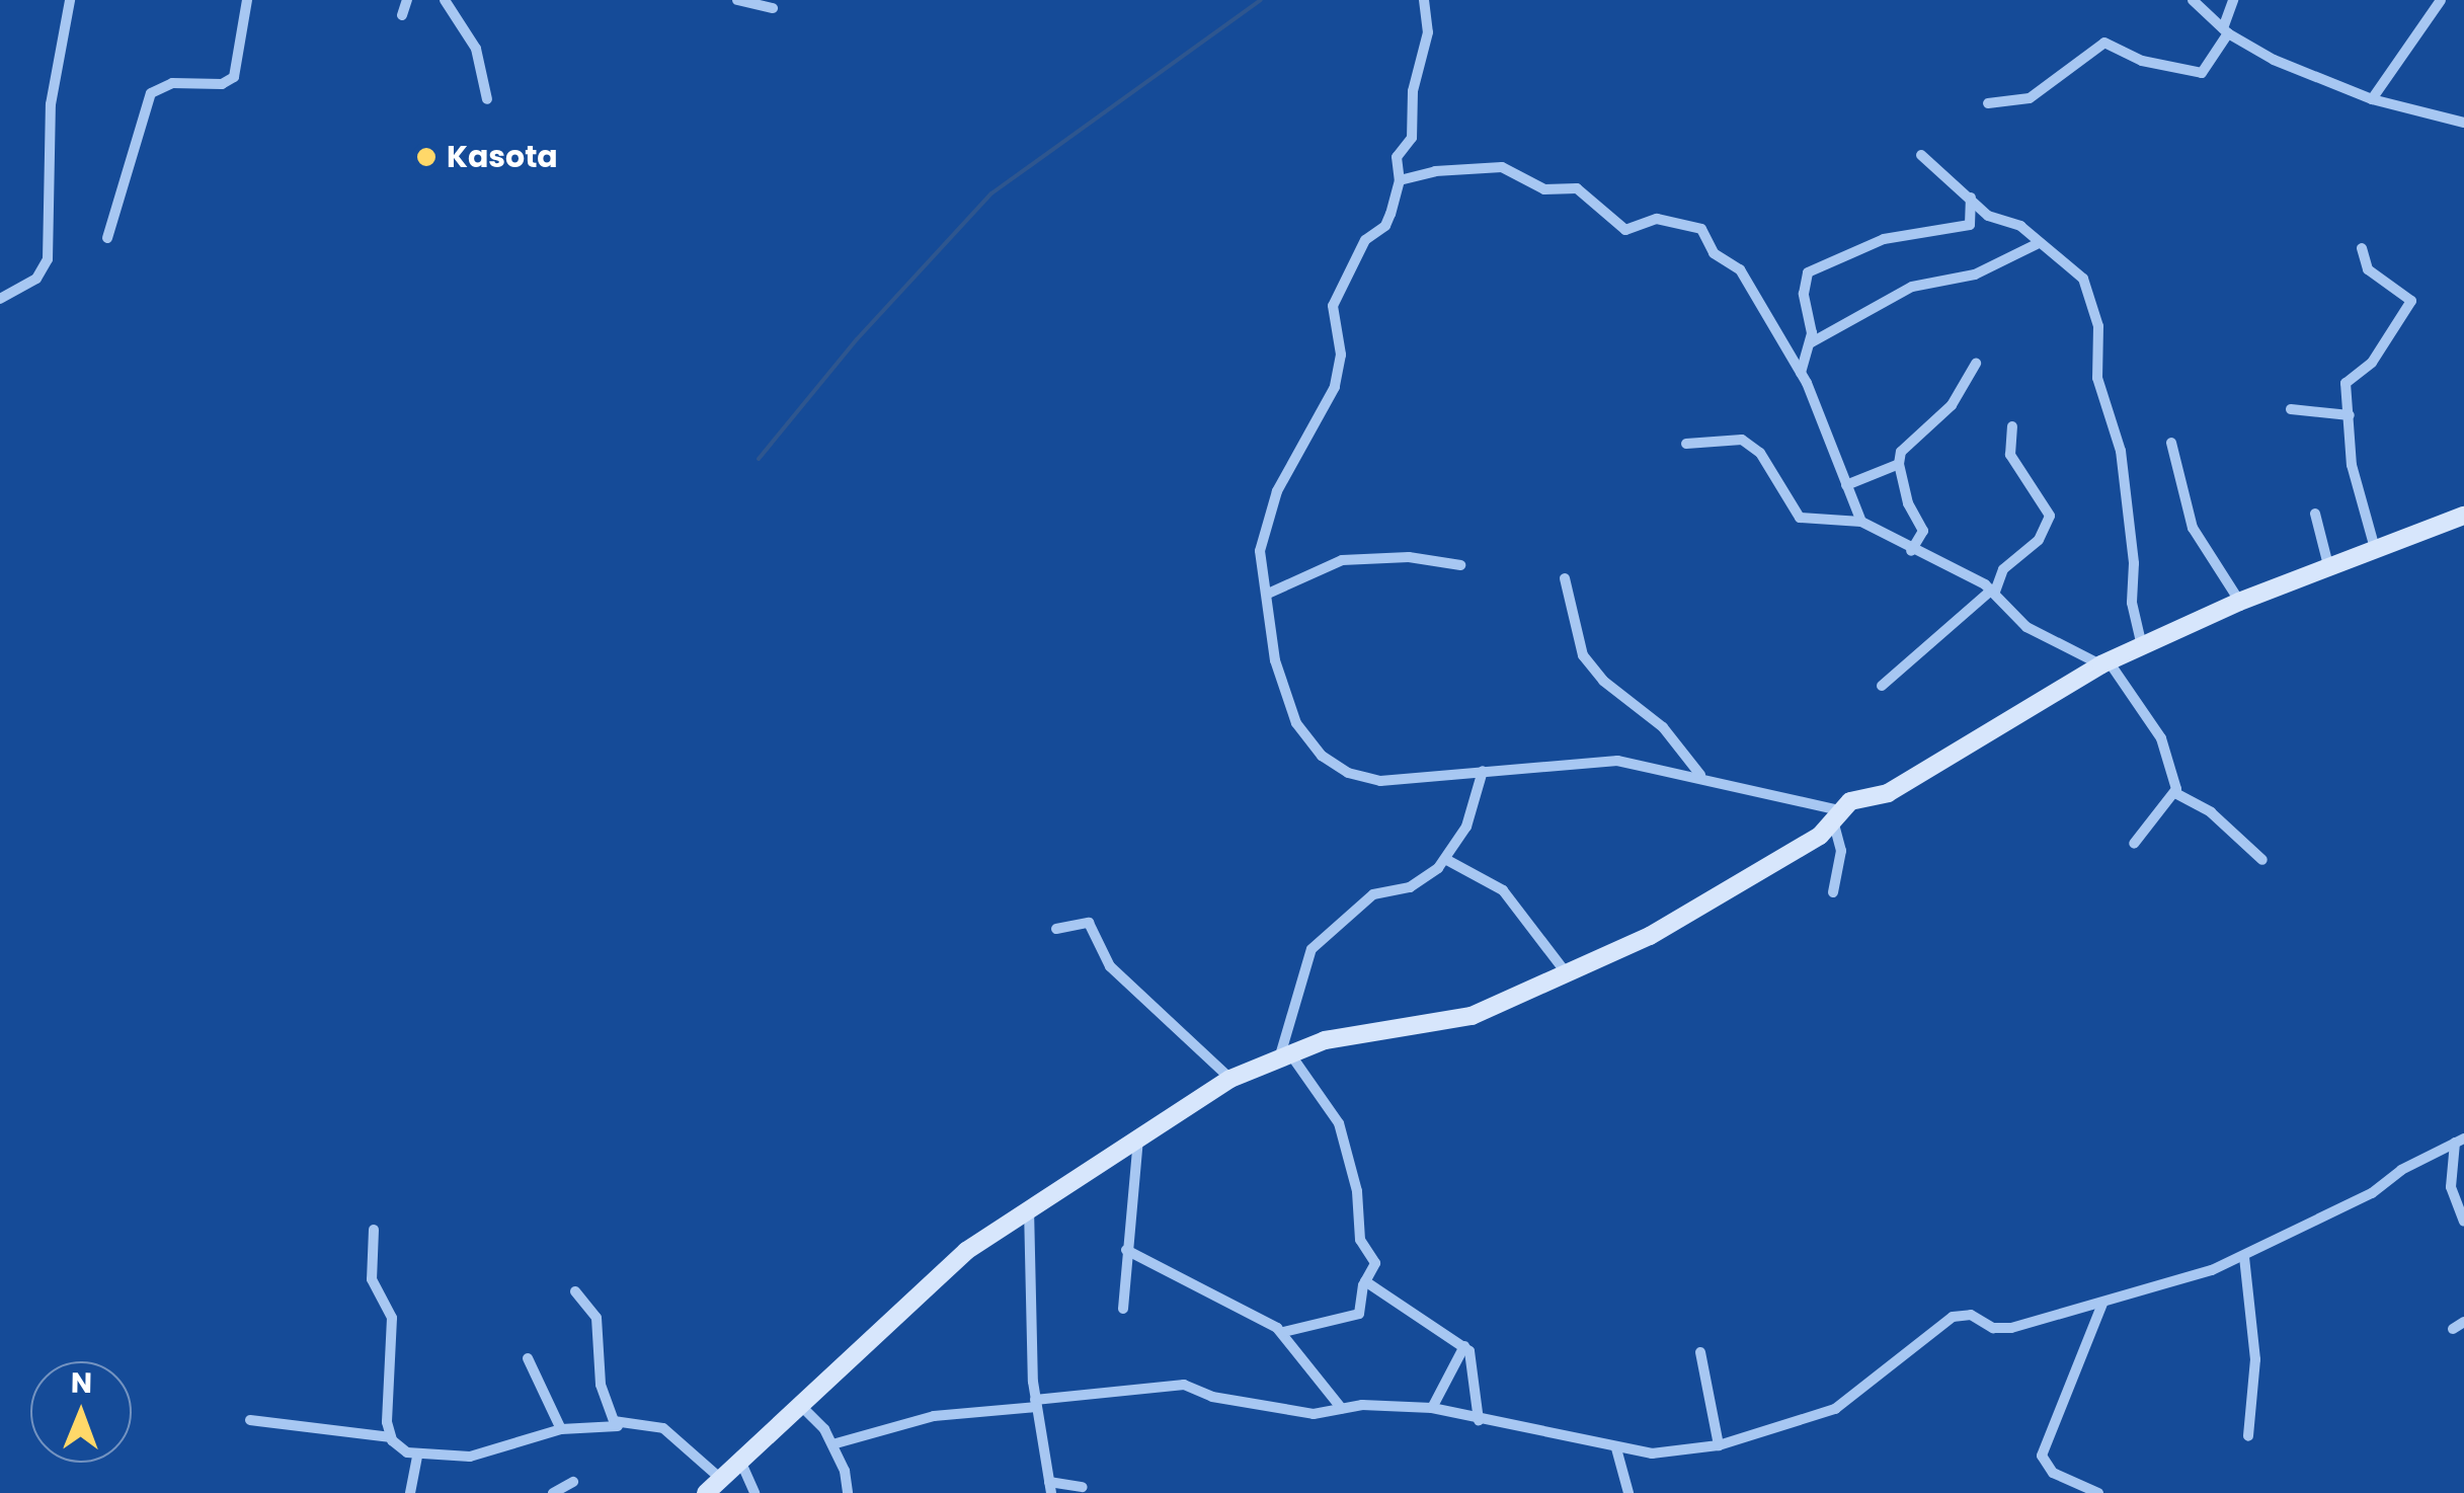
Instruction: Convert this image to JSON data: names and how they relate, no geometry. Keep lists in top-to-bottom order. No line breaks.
{"places":["Kasota"],"north":"top"}
